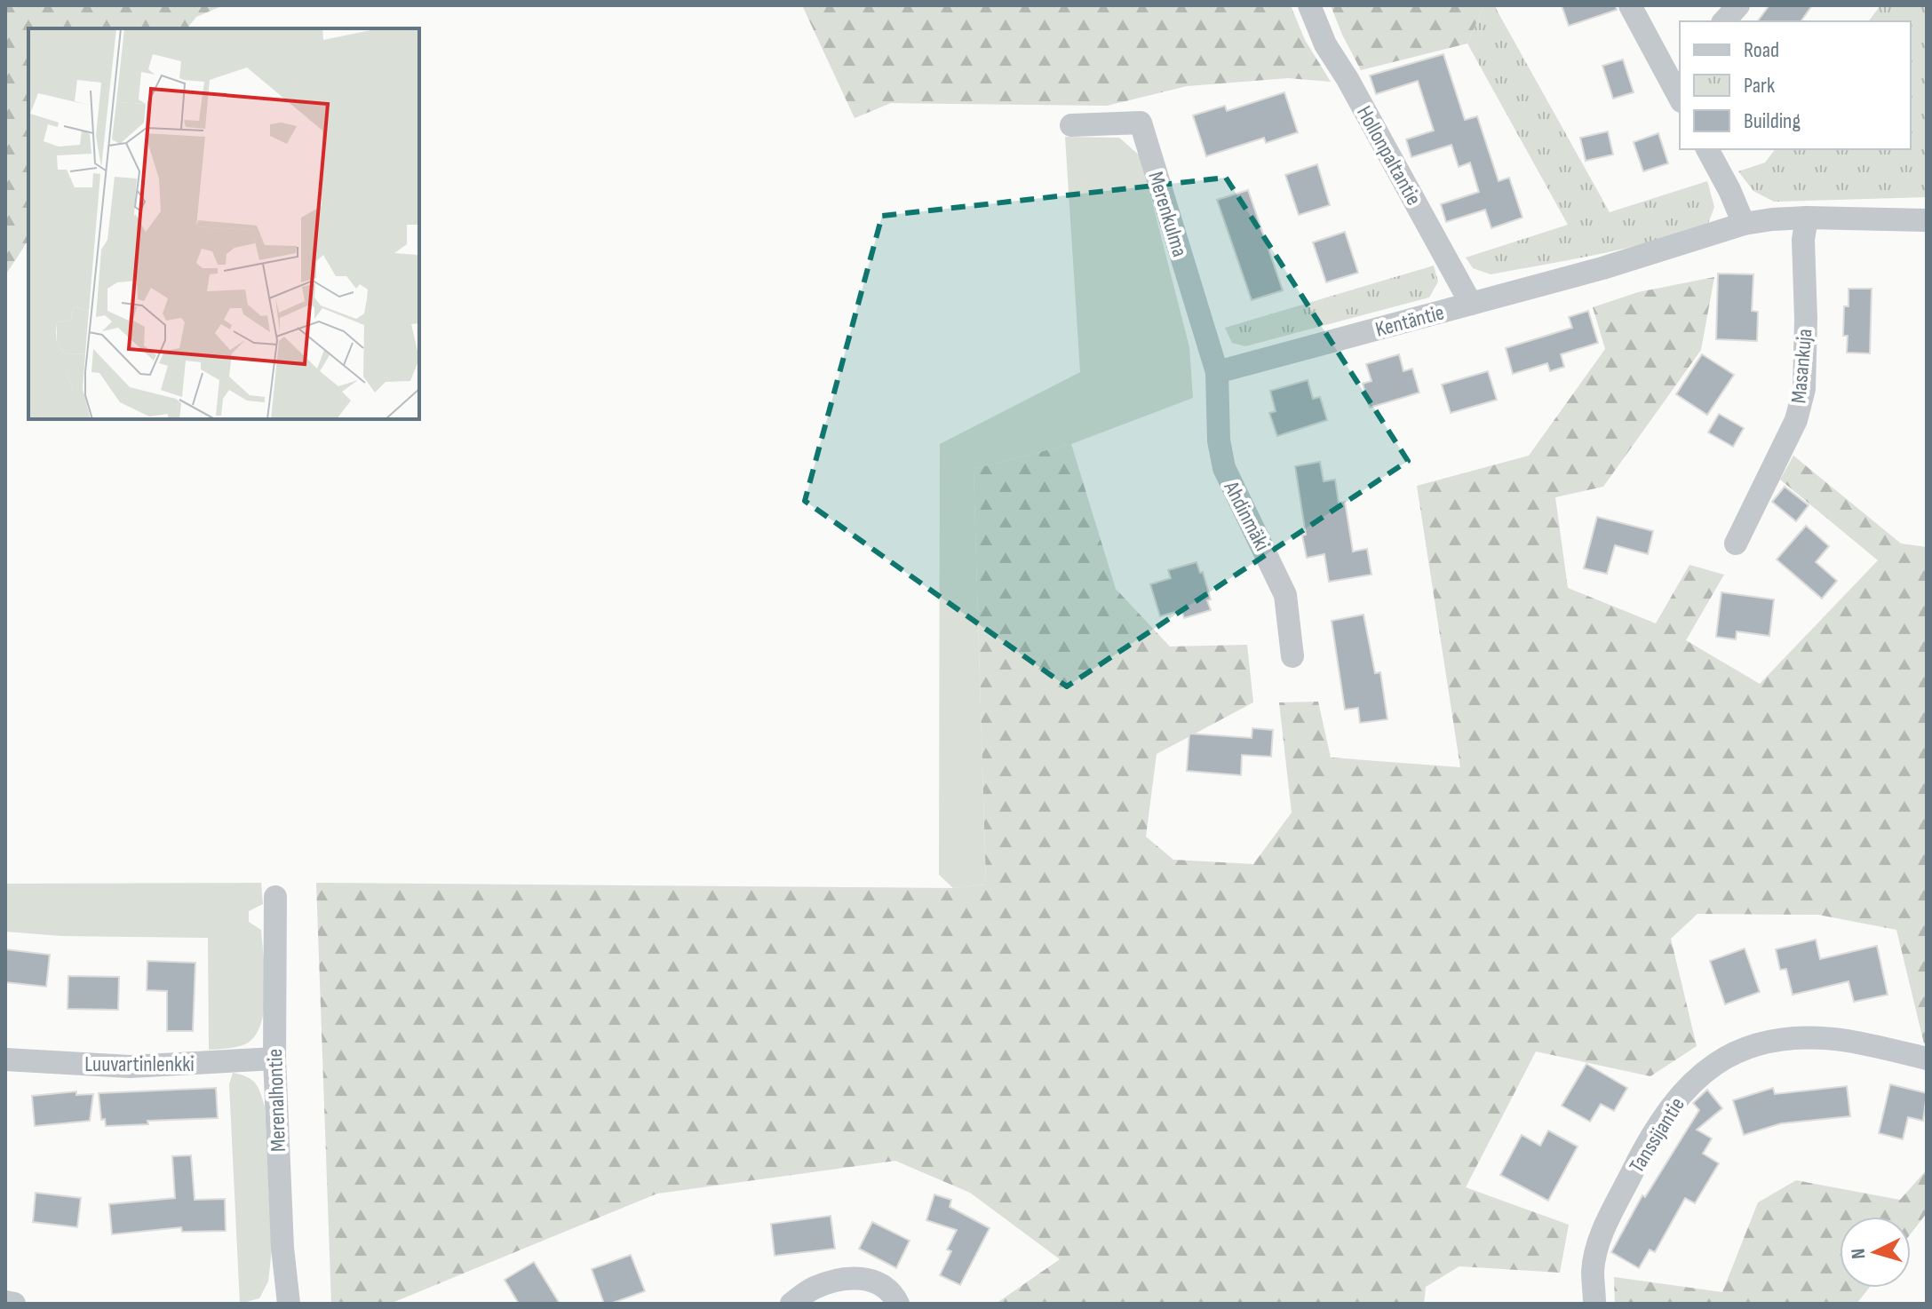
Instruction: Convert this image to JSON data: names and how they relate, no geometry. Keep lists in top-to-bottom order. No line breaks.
{"streets":{"street":["Hollonpaltantie","Merenkulma","Kentäntie","Masankuja","Ahdinmäki","Luuvartinlenkki","Merenalhontie","Tanssijantie"]},"crossings":[["Hollonpaltantie","Kentäntie"],["Merenkulma","Kentäntie"],["Merenkulma","Ahdinmäki"],["Kentäntie","Ahdinmäki"],["Luuvartinlenkki","Merenalhontie"]],"legend":["Road","Park","Building"],"north":"left"}
